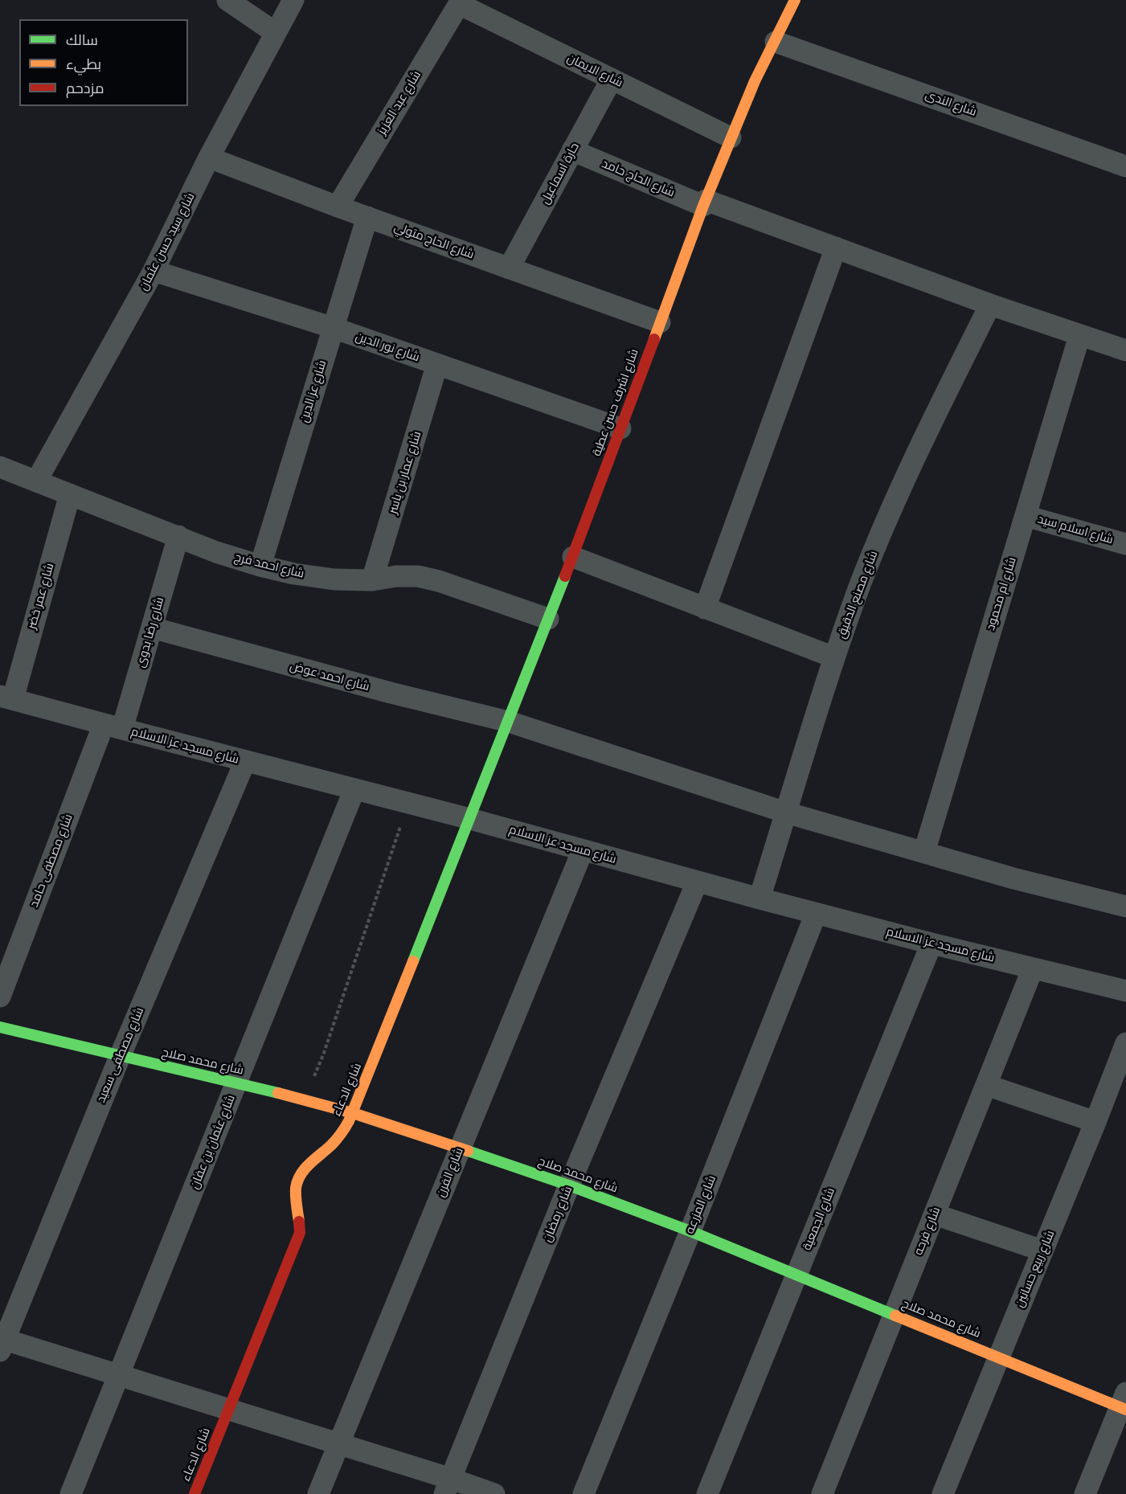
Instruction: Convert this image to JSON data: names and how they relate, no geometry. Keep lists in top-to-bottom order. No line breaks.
{"streets":{"street":["شارع الايمان","شارع عبد العزيز","شارع الندى","حارة اسماعيل","شارع الحاج حامد","شارع الحاج متولي","شارع سيد حسن عثمان","شارع نور الدين","شارع عز الدين","شارع اشرف حسن عطية","شارع عمار بن ياسر","شارع اسلام سيد","شارع احمد فرج","شارع ام محمود","شارع مصنع الدقيق","شارع عمر خضر","شارع رضا بدوى","شارع احمد عوض","شارع مسجد عز الاسلام","شارع مصطفى حامد","شارع مصطفى سعيد","شارع محمد صلاح","شارع الدعاء","شارع عثمان بن عفان","شارع الفرن","شارع المزرعه","شارع رمضان","شارع الجمعية","شارع فرحه","شارع ربيع حسانين"]},"crossings":[["شارع الايمان","شارع عبد العزيز"],["شارع الايمان","حارة اسماعيل"],["شارع الايمان","شارع اشرف حسن عطية"],["شارع عبد العزيز","شارع الحاج متولي"],["شارع الندى","شارع اشرف حسن عطية"],["حارة اسماعيل","شارع الحاج حامد"],["حارة اسماعيل","شارع الحاج متولي"],["شارع الحاج حامد","شارع اشرف حسن عطية"],["شارع الحاج حامد","شارع ام محمود"],["شارع الحاج حامد","شارع مصنع الدقيق"],["شارع الحاج متولي","شارع سيد حسن عثمان"],["شارع الحاج متولي","شارع عز الدين"],["شارع الحاج متولي","شارع اشرف حسن عطية"],["شارع سيد حسن عثمان","شارع نور الدين"],["شارع سيد حسن عثمان","شارع احمد فرج"],["شارع نور الدين","شارع عز الدين"],["شارع نور الدين","شارع اشرف حسن عطية"],["شارع نور الدين","شارع عمار بن ياسر"],["شارع عز الدين","شارع احمد فرج"],["شارع اشرف حسن عطية","شارع احمد فرج"],["شارع اشرف حسن عطية","شارع احمد عوض"],["شارع اشرف حسن عطية","شارع مسجد عز الاسلام"],["شارع اشرف حسن عطية","شارع الدعاء"],["شارع عمار بن ياسر","شارع احمد فرج"],["شارع اسلام سيد","شارع ام محمود"],["شارع احمد فرج","شارع عمر خضر"],["شارع احمد فرج","شارع رضا بدوى"],["شارع ام محمود","شارع احمد عوض"],["شارع مصنع الدقيق","شارع احمد عوض"],["شارع مصنع الدقيق","شارع مسجد عز الاسلام"],["شارع عمر خضر","شارع مسجد عز الاسلام"],["شارع رضا بدوى","شارع احمد عوض"],["شارع رضا بدوى","شارع مسجد عز الاسلام"],["شارع رضا بدوى","شارع مصطفى حامد"],["شارع مسجد عز الاسلام","شارع مصطفى حامد"],["شارع مسجد عز الاسلام","شارع مصطفى سعيد"],["شارع مسجد عز الاسلام","شارع الدعاء"],["شارع مسجد عز الاسلام","شارع عثمان بن عفان"],["شارع مسجد عز الاسلام","شارع الفرن"],["شارع مسجد عز الاسلام","شارع المزرعه"],["شارع مسجد عز الاسلام","شارع رمضان"],["شارع مسجد عز الاسلام","شارع الجمعية"],["شارع مسجد عز الاسلام","شارع فرحه"],["شارع مصطفى سعيد","شارع محمد صلاح"],["شارع محمد صلاح","شارع الدعاء"],["شارع محمد صلاح","شارع عثمان بن عفان"],["شارع محمد صلاح","شارع الفرن"],["شارع محمد صلاح","شارع المزرعه"],["شارع محمد صلاح","شارع رمضان"],["شارع محمد صلاح","شارع الجمعية"],["شارع محمد صلاح","شارع فرحه"],["شارع محمد صلاح","شارع ربيع حسانين"]],"legend":["سالك","بطيء","مزدحم"]}
